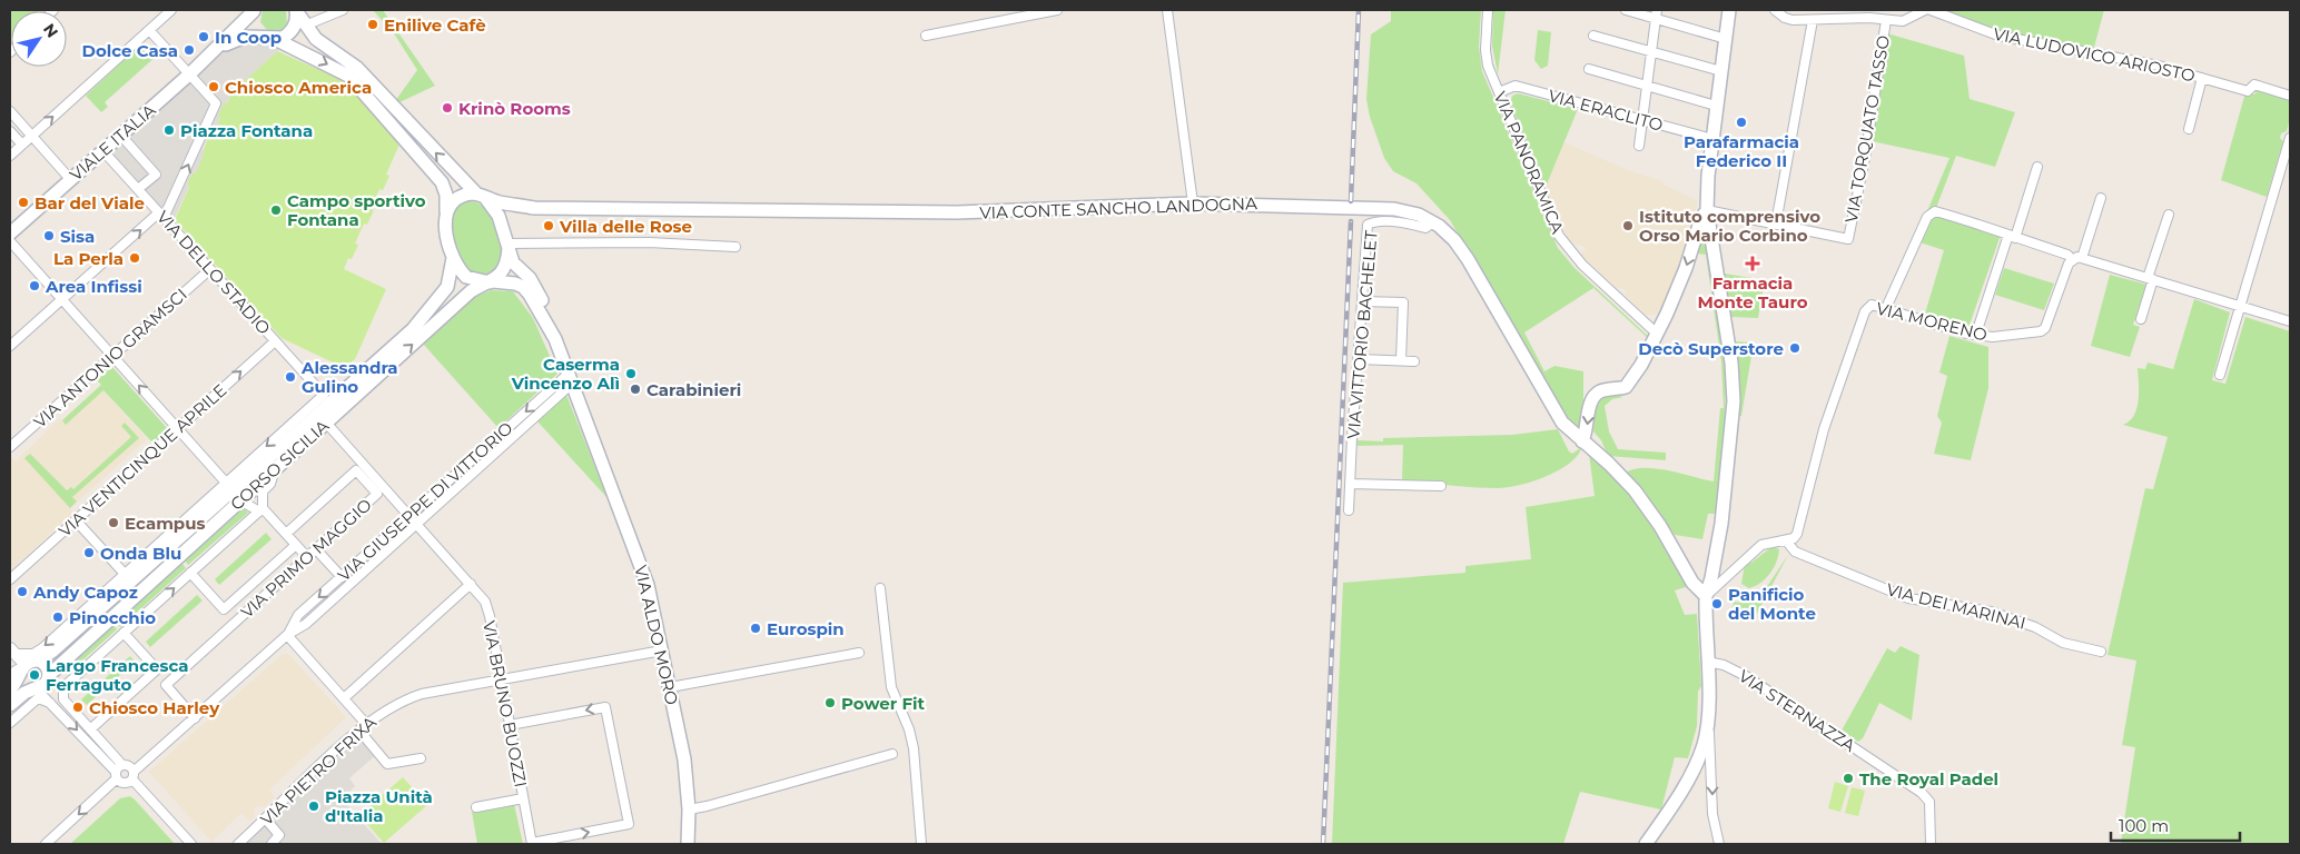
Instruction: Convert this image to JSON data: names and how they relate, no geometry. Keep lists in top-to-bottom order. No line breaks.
{"streets":{"main road":["VIALE ITALIA","VIA CONTE SANCHO LANDOGNA","CORSO SICILIA","VIA ALDO MORO"],"street":["VIA LUDOVICO ARIOSTO","VIA ERACLITO","VIA TORQUATO TASSO","VIA PANORAMICA","VIA DELLO STADIO","VIA MORENO","VIA VITTORIO BACHELET","VIA ANTONIO GRAMSCI","VIA VENTICINQUE APRILE","VIA GIUSEPPE DI VITTORIO","VIA PRIMO MAGGIO","VIA DEI MARINAI","VIA BRUNO BUOZZI","VIA STERNAZZA","VIA PIETRO FRIXA"]},"crossings":[["VIA ERACLITO","VIA PANORAMICA"],["VIALE ITALIA","VIA DELLO STADIO"],["VIA CONTE SANCHO LANDOGNA","VIA VITTORIO BACHELET"],["VIA DELLO STADIO","VIA ANTONIO GRAMSCI"],["VIA DELLO STADIO","VIA VENTICINQUE APRILE"],["VIA MORENO","VIA DEI MARINAI"],["CORSO SICILIA","VIA BRUNO BUOZZI"],["VIA GIUSEPPE DI VITTORIO","VIA PRIMO MAGGIO"],["VIA GIUSEPPE DI VITTORIO","VIA ALDO MORO"],["VIA GIUSEPPE DI VITTORIO","VIA BRUNO BUOZZI"],["VIA ALDO MORO","VIA PIETRO FRIXA"],["VIA BRUNO BUOZZI","VIA PIETRO FRIXA"]],"places":{"other":["Enilive Cafè","In Coop","Dolce Casa","Chiosco America","Krinò Rooms","Parafarmacia Federico II","Piazza Fontana","Bar del Viale","Campo sportivo Fontana","Villa delle Rose","Istituto comprensivo Orso Mario Corbino","Sisa","La Perla","Area Infissi","Decò Superstore","Caserma Vincenzo Alì","Alessandra Gulino","Carabinieri","Ecampus","Onda Blu","Andy Capoz","Panificio del Monte","Pinocchio","Eurospin","Largo Francesca Ferraguto","Power Fit","Chiosco Harley","The Royal Padel","Piazza Unità d'Italia"],"health":["Farmacia Monte Tauro"]},"scale_bar":"100 m","north":"top right"}
